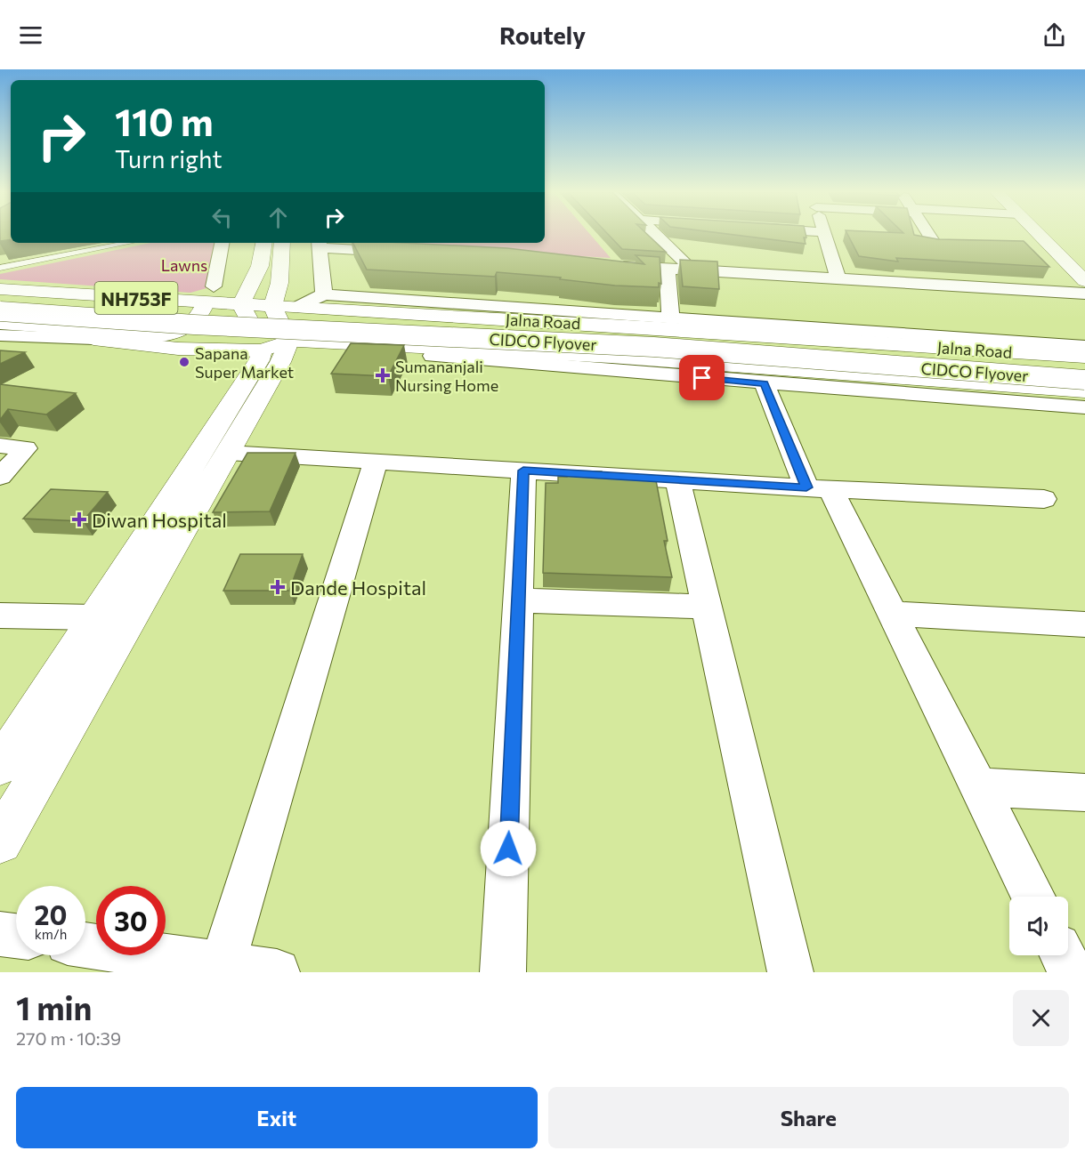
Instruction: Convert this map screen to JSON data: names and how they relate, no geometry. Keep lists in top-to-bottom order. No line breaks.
{"streets":{"main road":["NH753F","Jalna Road","CIDCO Flyover"]},"parks":["Lawns"],"places":{"other":["Sapana Super Market"],"health":["Sumananjali Nursing Home","Diwan Hospital","Dande Hospital"]},"page":{"header":"Routely","turn":["110 m","Turn right"],"speed":"20 km/h","limit":"30","heading":["1 min","270 m · 10:39"],"buttons":["Exit","Share"]}}
